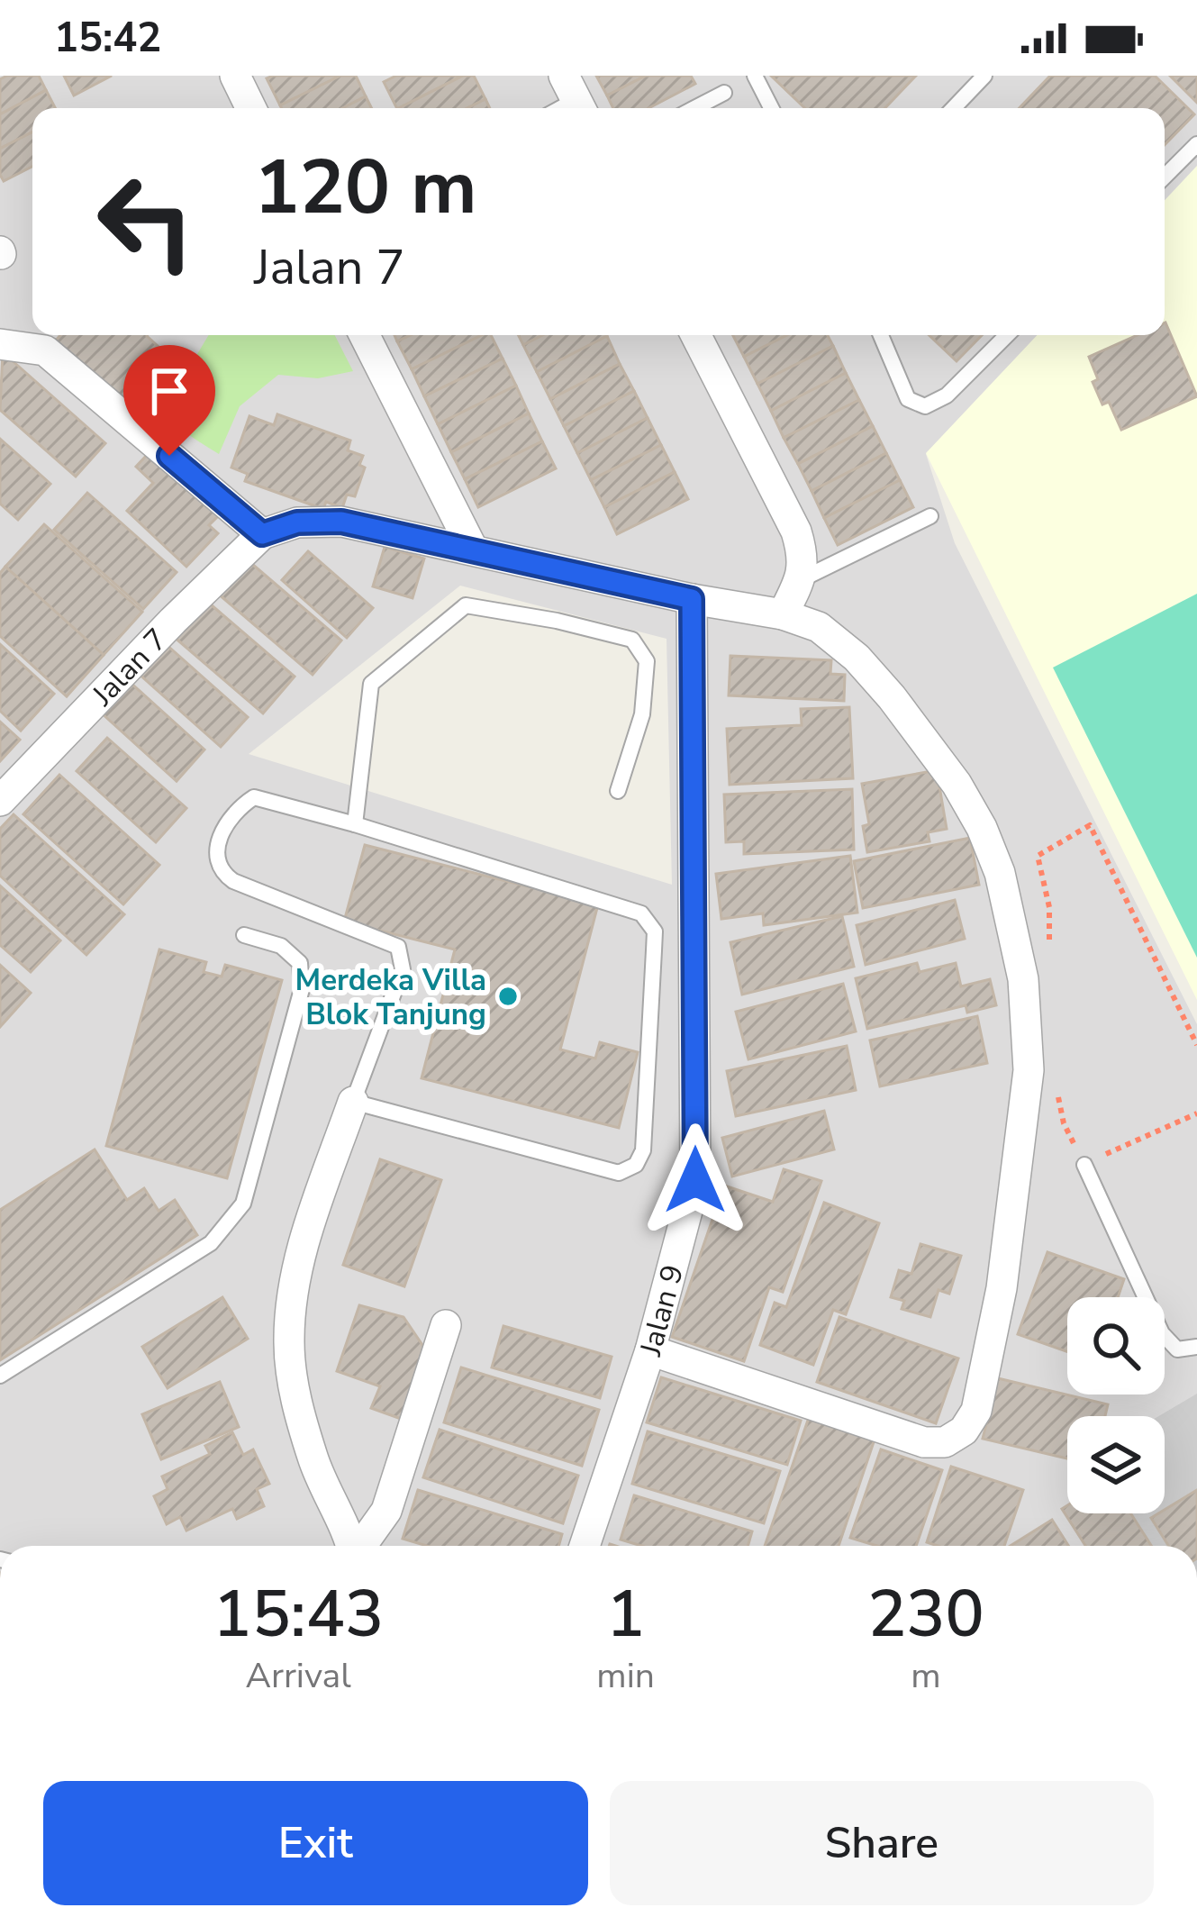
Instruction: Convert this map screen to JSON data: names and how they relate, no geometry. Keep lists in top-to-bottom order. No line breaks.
{"streets":{"street":["Jalan 7","Jalan 9"]},"places":["Merdeka Villa Blok Tanjung"],"page":{"status":"15:42","turn":["120 m","Jalan 7"],"eta":["15:43","Arrival","1","min","230","m"],"buttons":["Exit","Share"]}}
